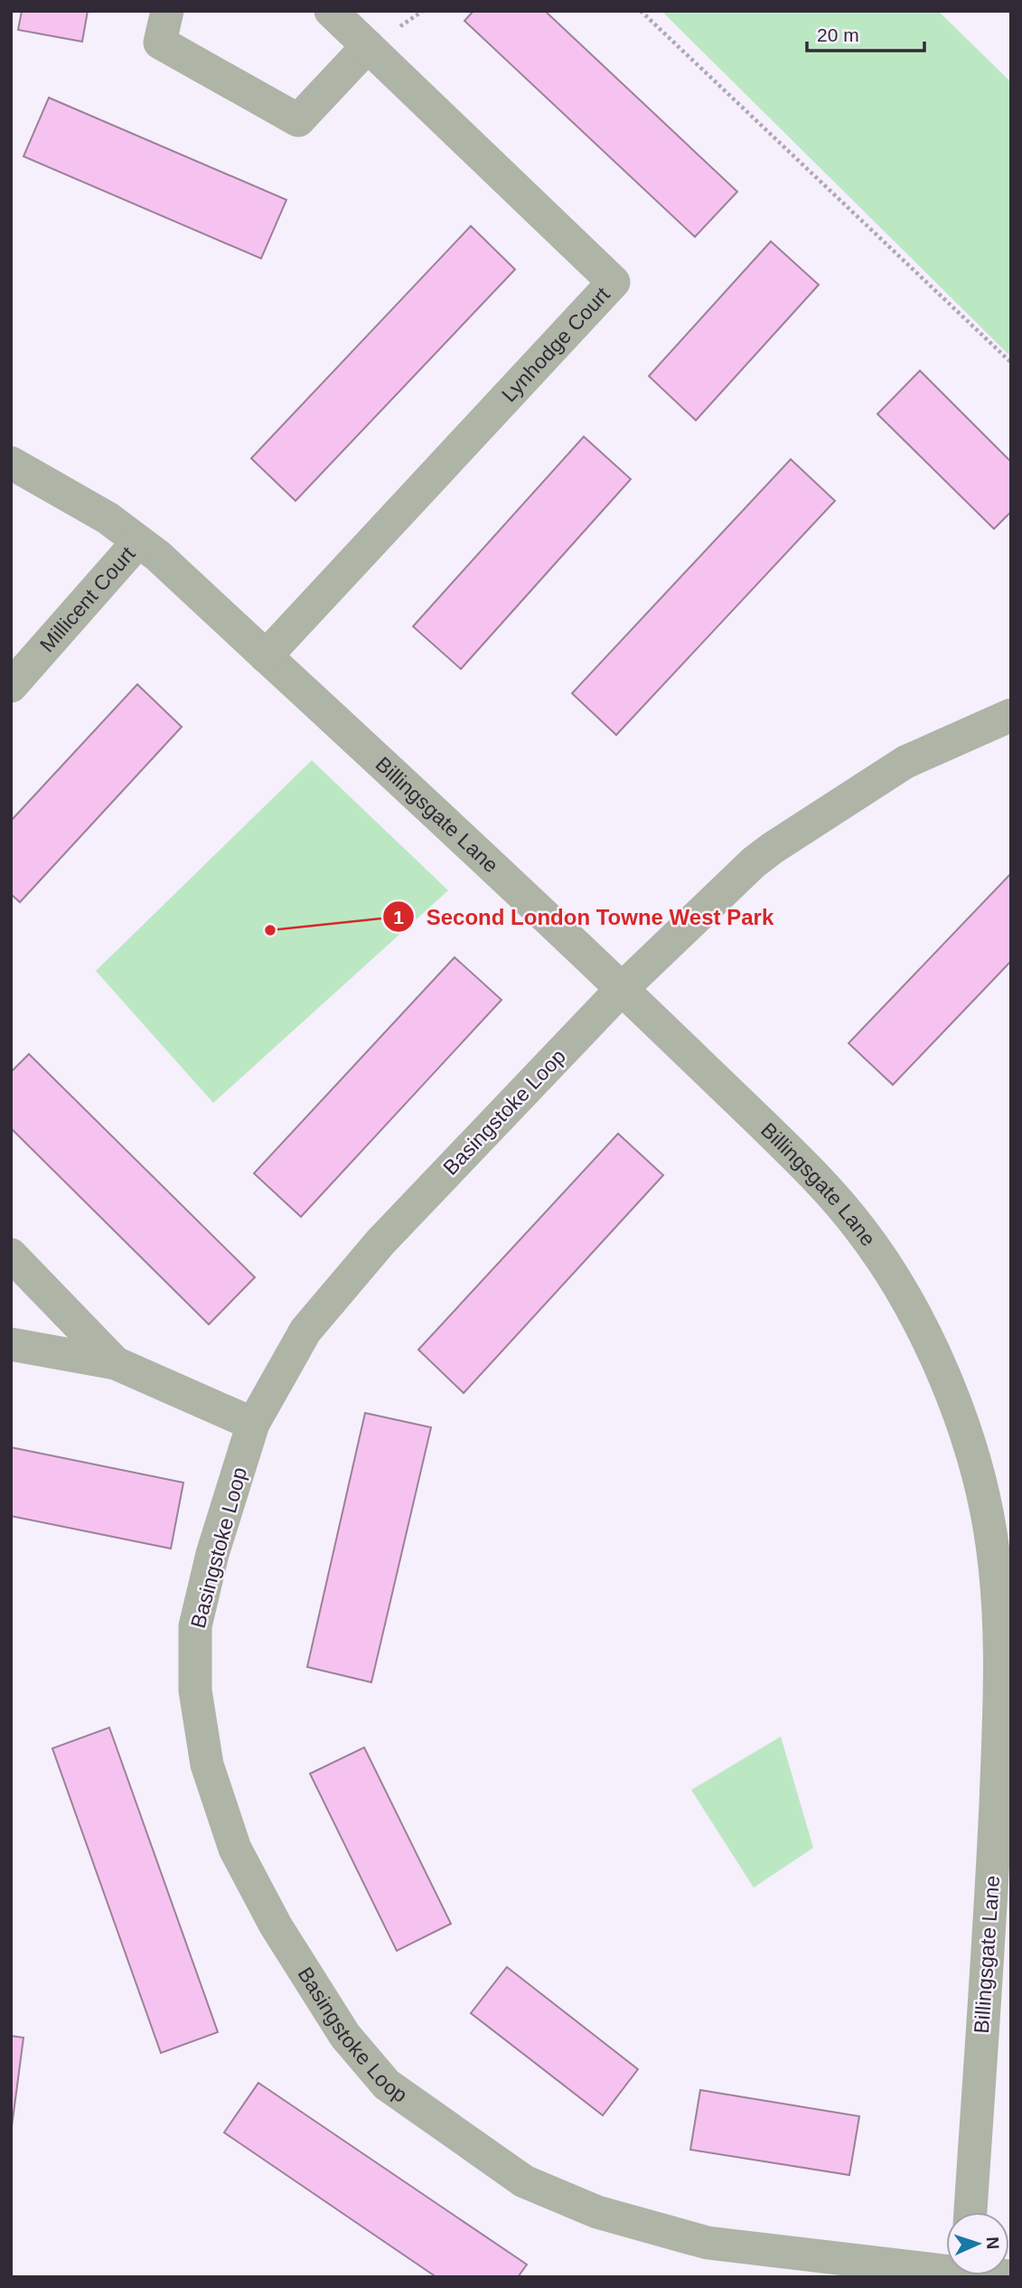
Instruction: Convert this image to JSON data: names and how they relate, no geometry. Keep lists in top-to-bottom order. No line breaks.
{"streets":{"street":["Lynhodge Court","Millicent Court","Billingsgate Lane","Basingstoke Loop"]},"crossings":[["Lynhodge Court","Billingsgate Lane"],["Millicent Court","Billingsgate Lane"],["Billingsgate Lane","Basingstoke Loop"]],"places":["Second London Towne West Park"],"scale_bar":"20 m","north":"right"}
